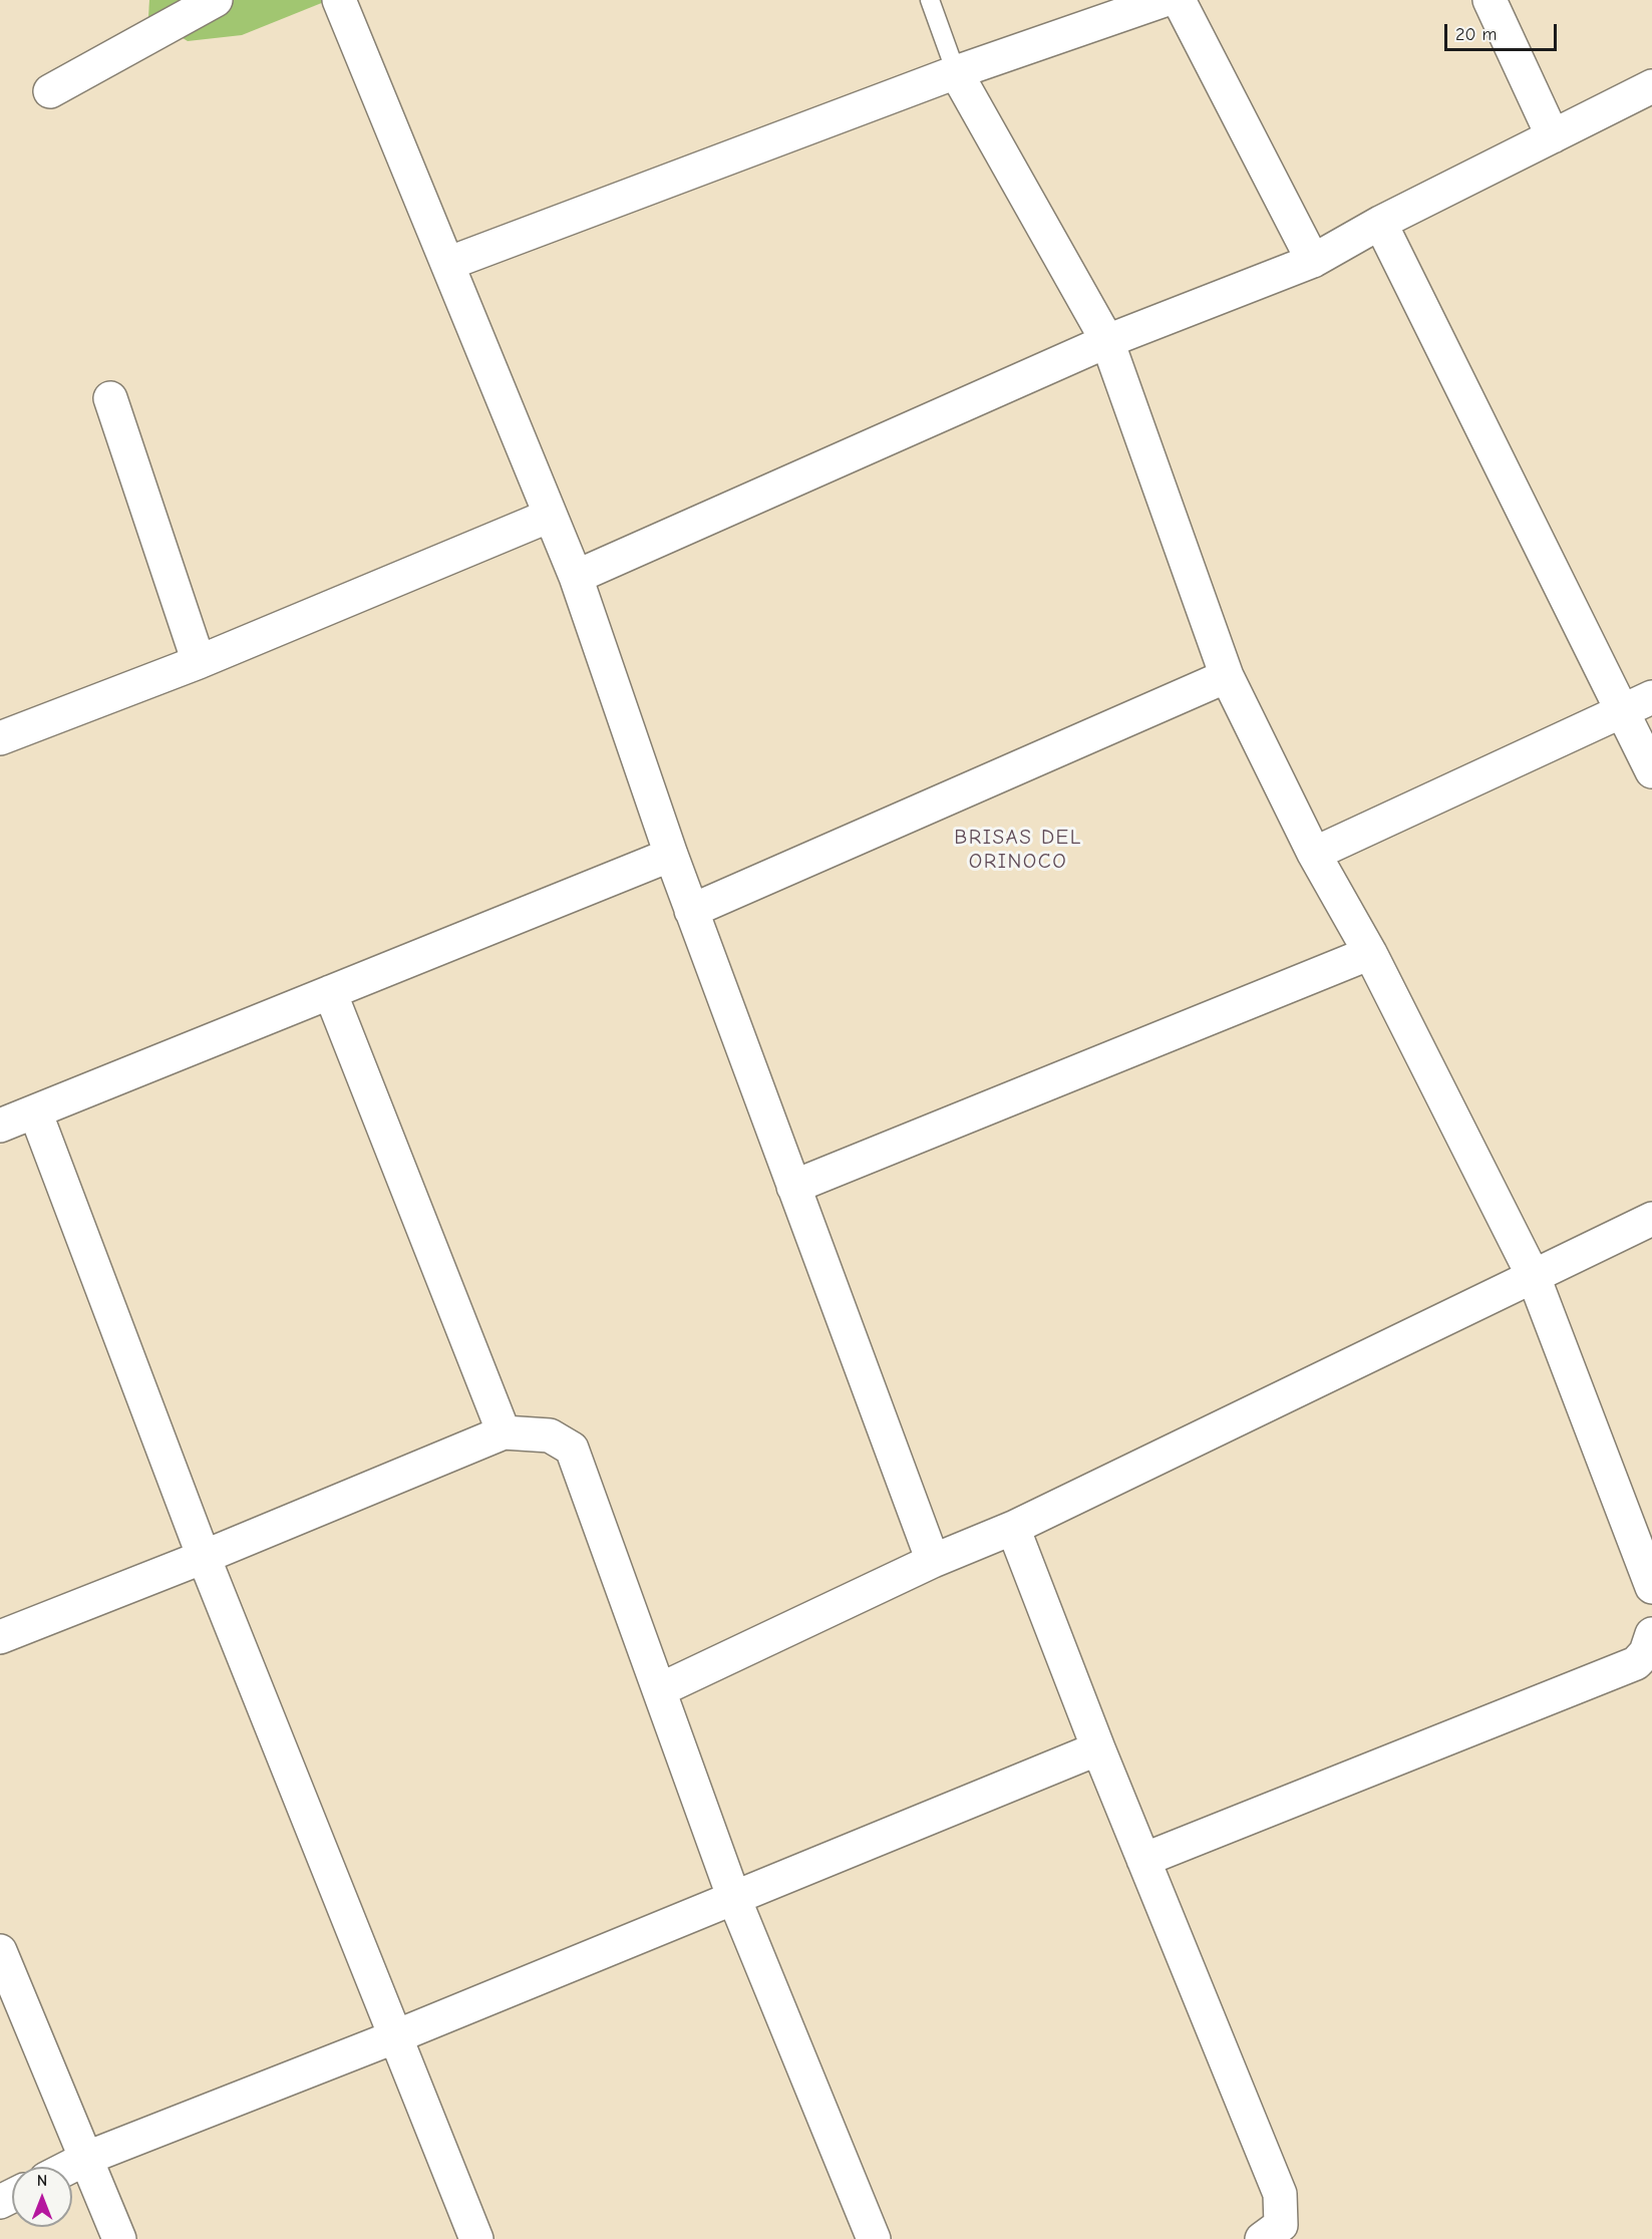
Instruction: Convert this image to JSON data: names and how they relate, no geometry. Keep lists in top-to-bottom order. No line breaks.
{"districts":["BRISAS DEL ORINOCO"],"scale_bar":"20 m","north":"top"}
